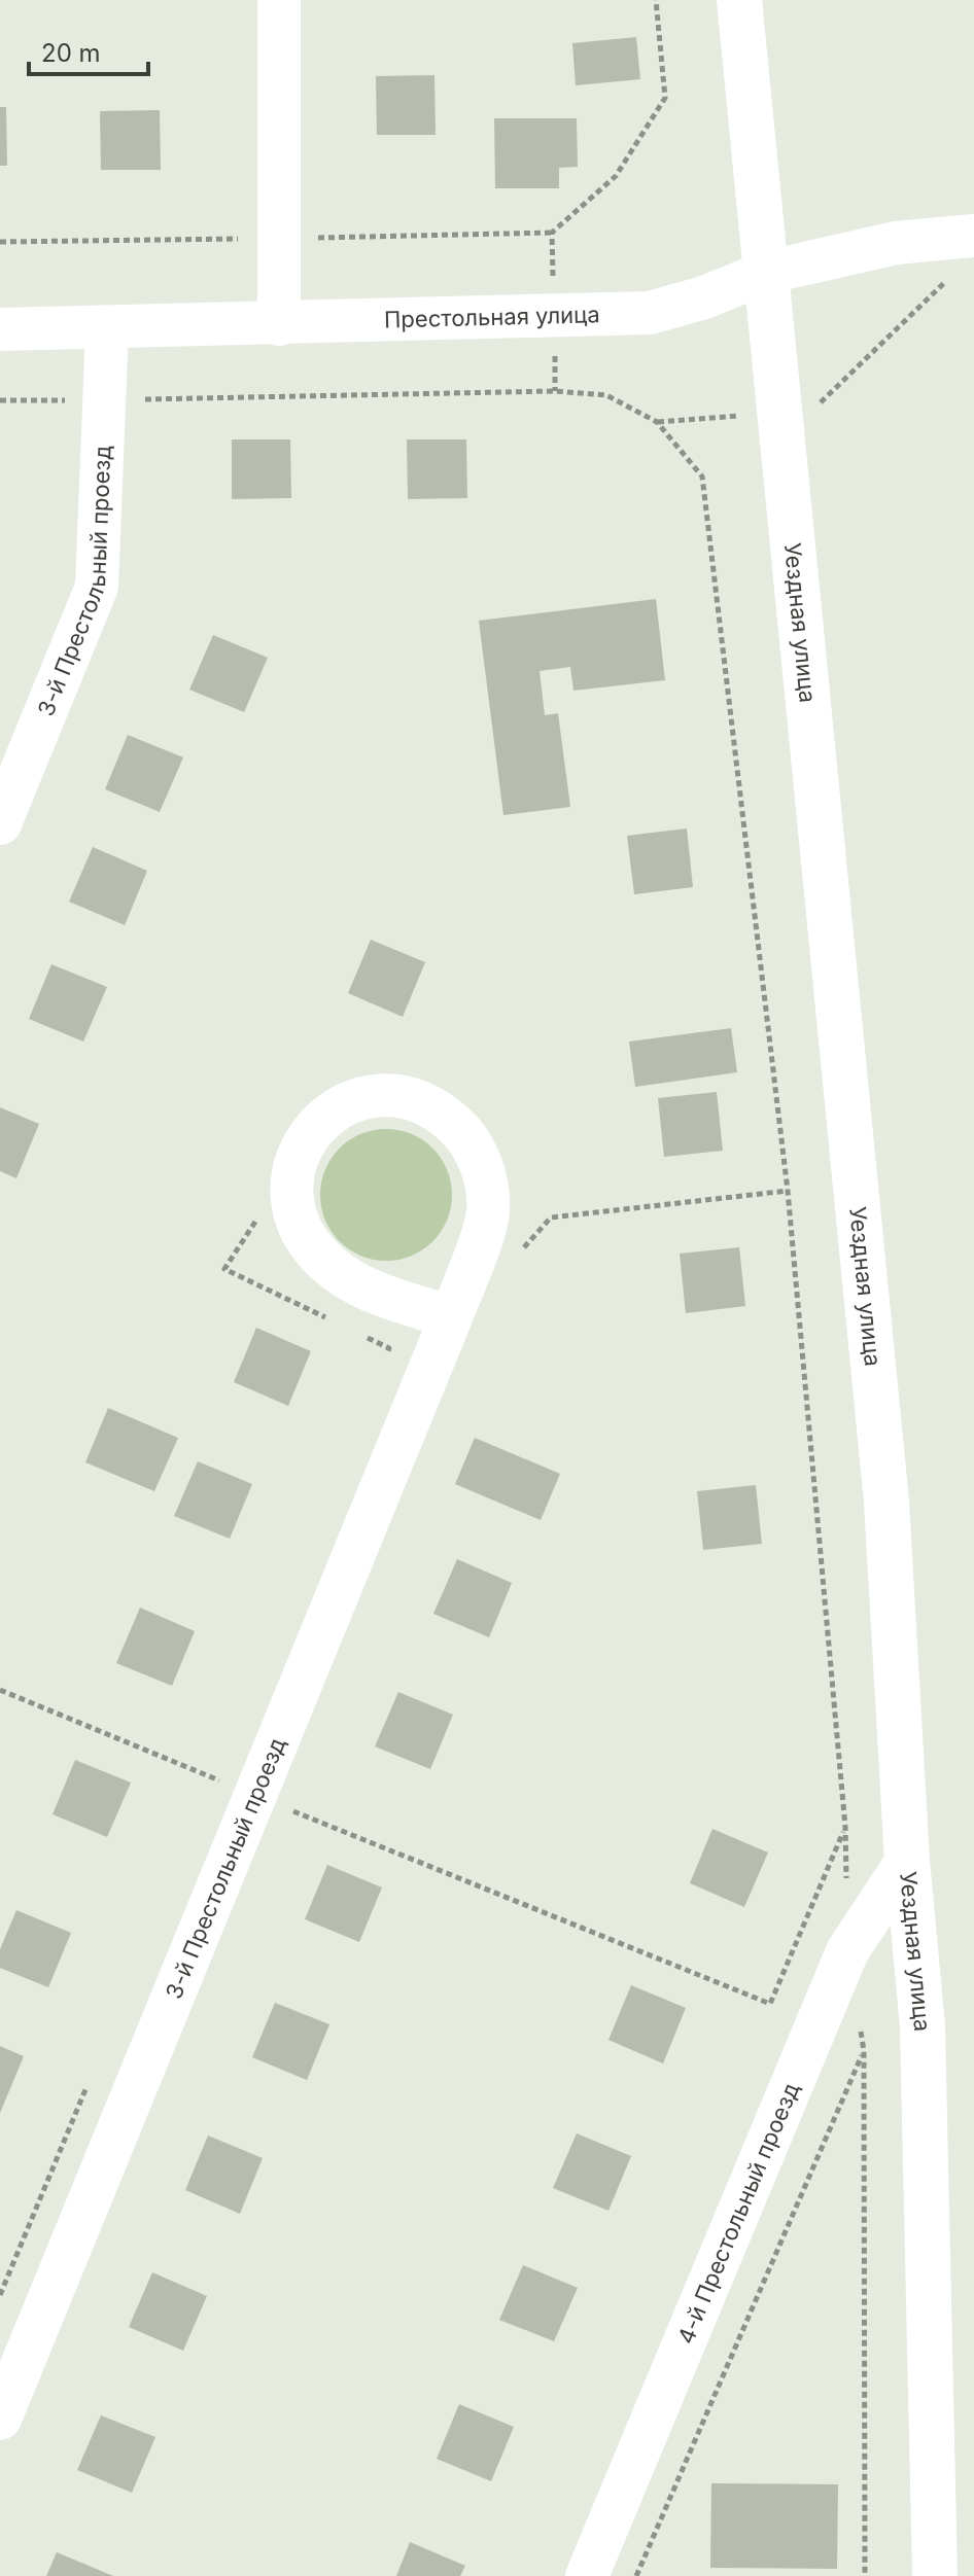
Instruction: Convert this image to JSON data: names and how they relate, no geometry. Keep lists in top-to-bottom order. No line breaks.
{"streets":{"street":["Престольная улица","3-й Престольный проезд","Уездная улица","4-й Престольный проезд"]},"crossings":[["Престольная улица","3-й Престольный проезд"],["Престольная улица","Уездная улица"],["Уездная улица","4-й Престольный проезд"]],"scale_bar":"20 m"}
